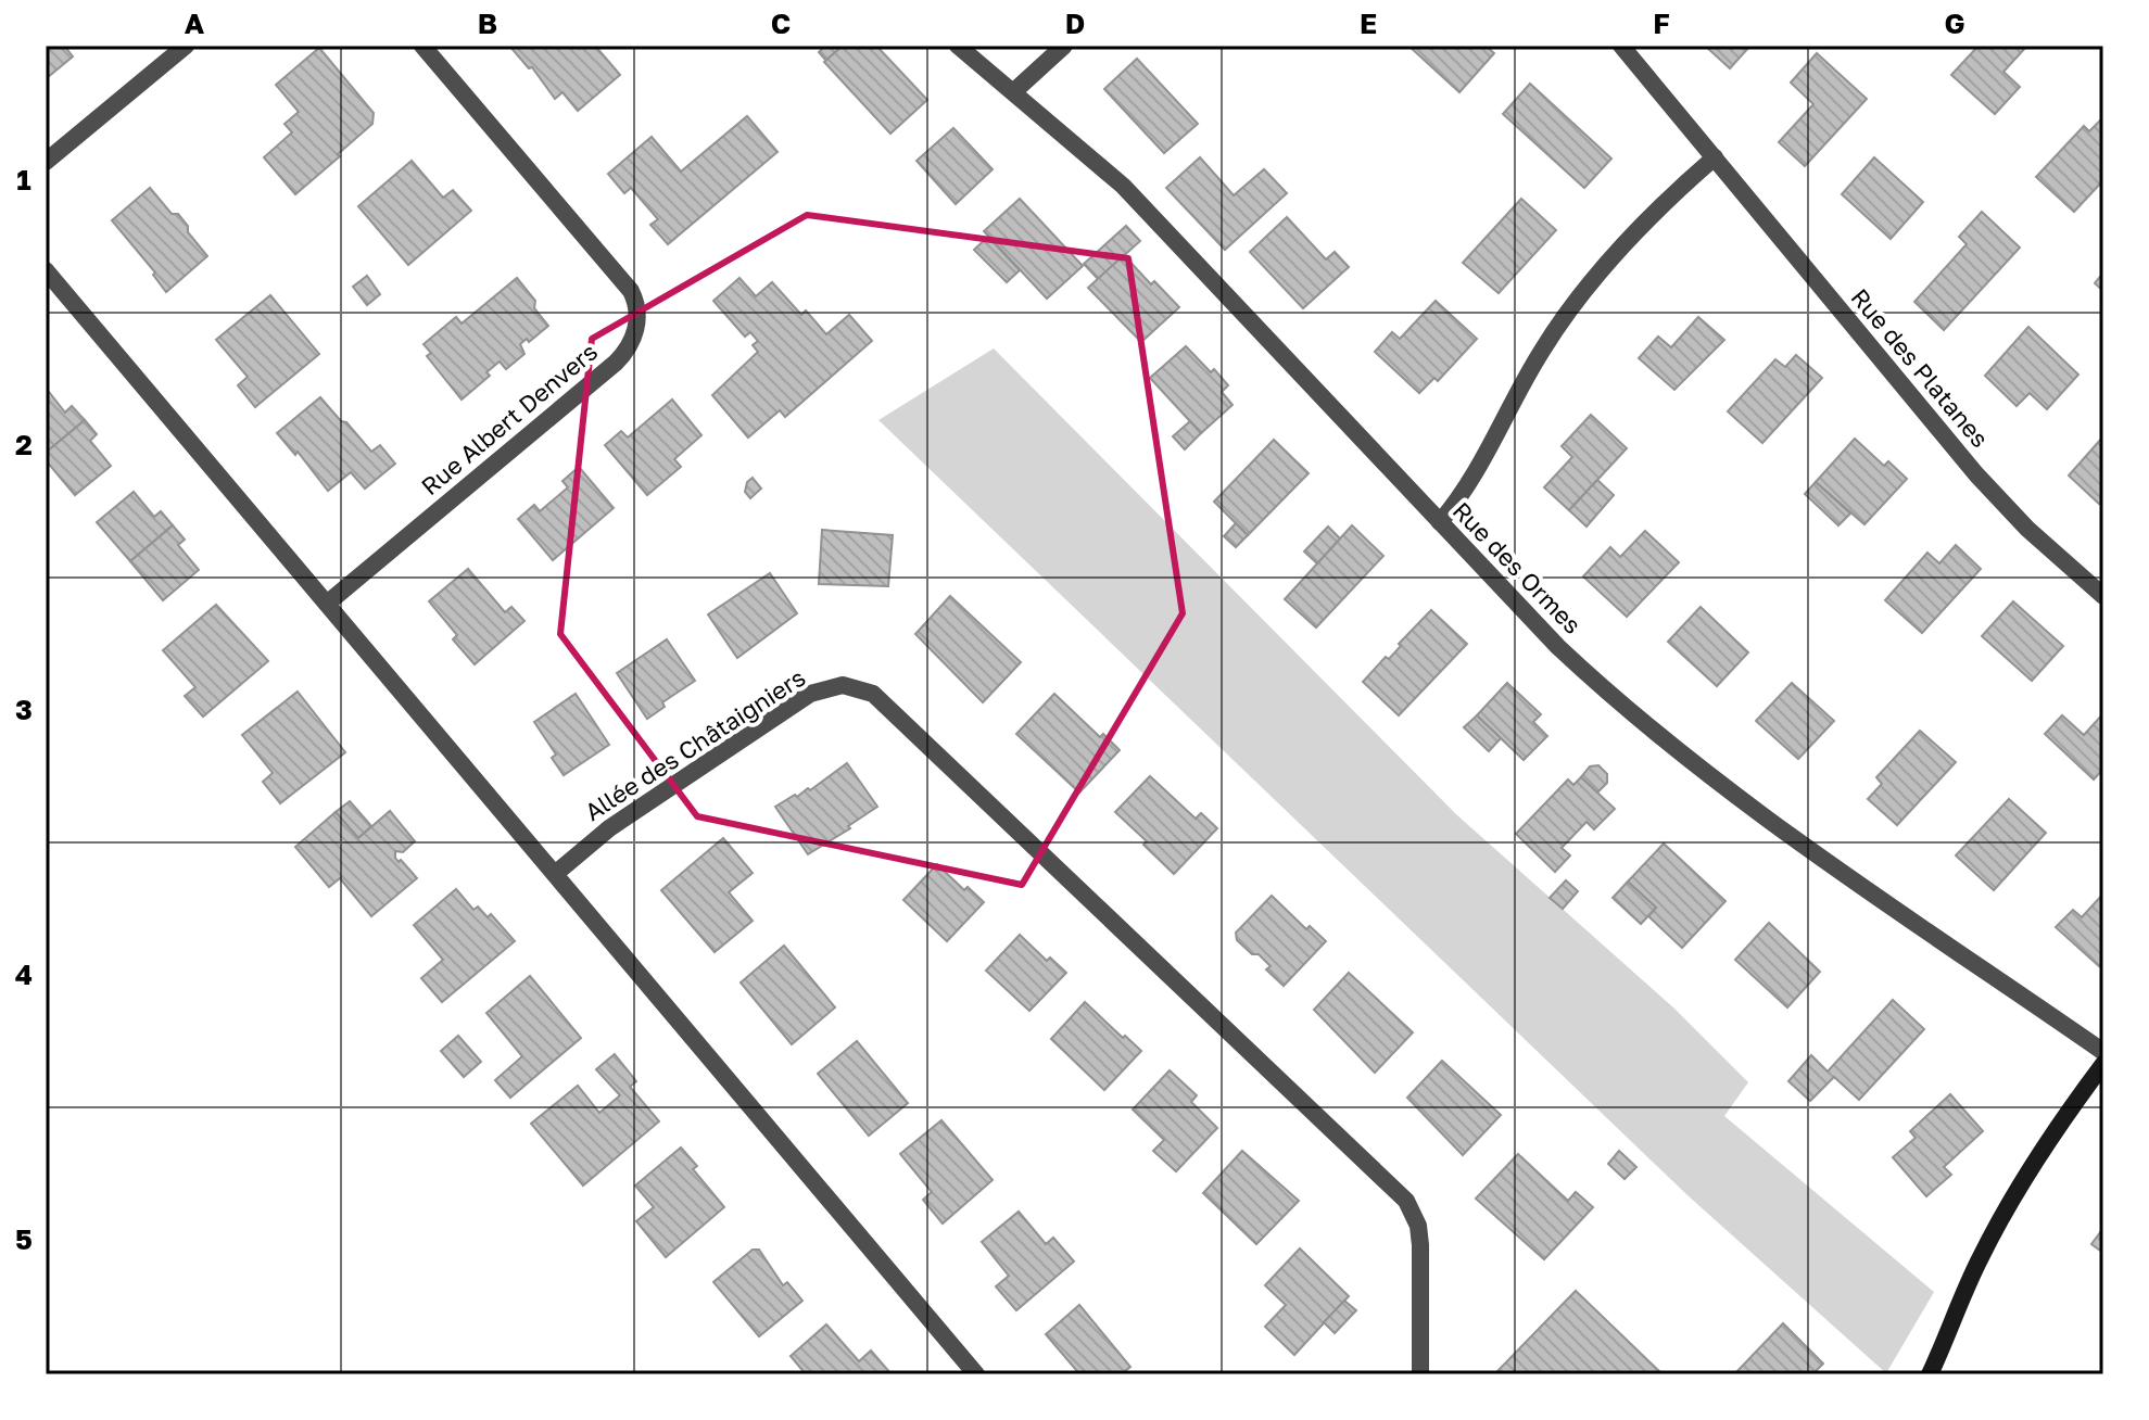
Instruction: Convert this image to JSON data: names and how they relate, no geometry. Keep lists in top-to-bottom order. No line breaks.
{"streets":{"street":["Rue des Platanes","Rue Albert Denvers","Rue des Ormes","Allée des Châtaigniers"]},"grid":{"columns":["A","B","C","D","E","F","G"],"rows":["1","2","3","4","5"]}}
